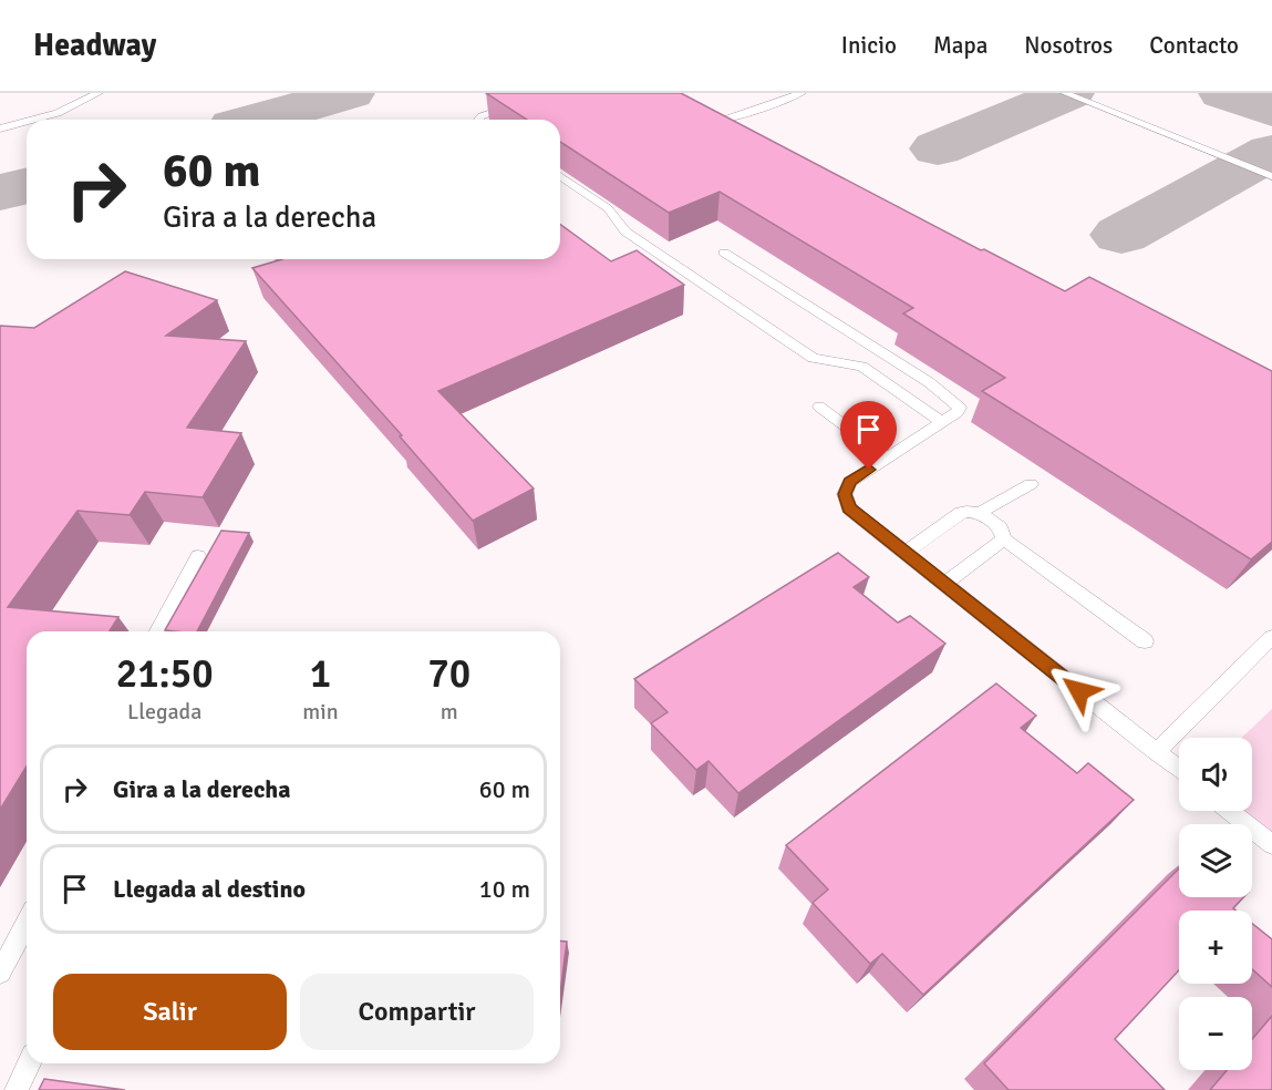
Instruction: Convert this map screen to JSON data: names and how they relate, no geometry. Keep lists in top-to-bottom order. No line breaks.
{"page":{"header":"Headway","nav":["Inicio","Mapa","Nosotros","Contacto"],"turn":["60 m","Gira a la derecha"],"eta":["21:50","Llegada","1","min","70","m"],"map_buttons":["+","−"],"list":[{"name":"Gira a la derecha","value":"60 m"},{"name":"Llegada al destino","value":"10 m"}],"buttons":["Salir","Compartir"]}}
